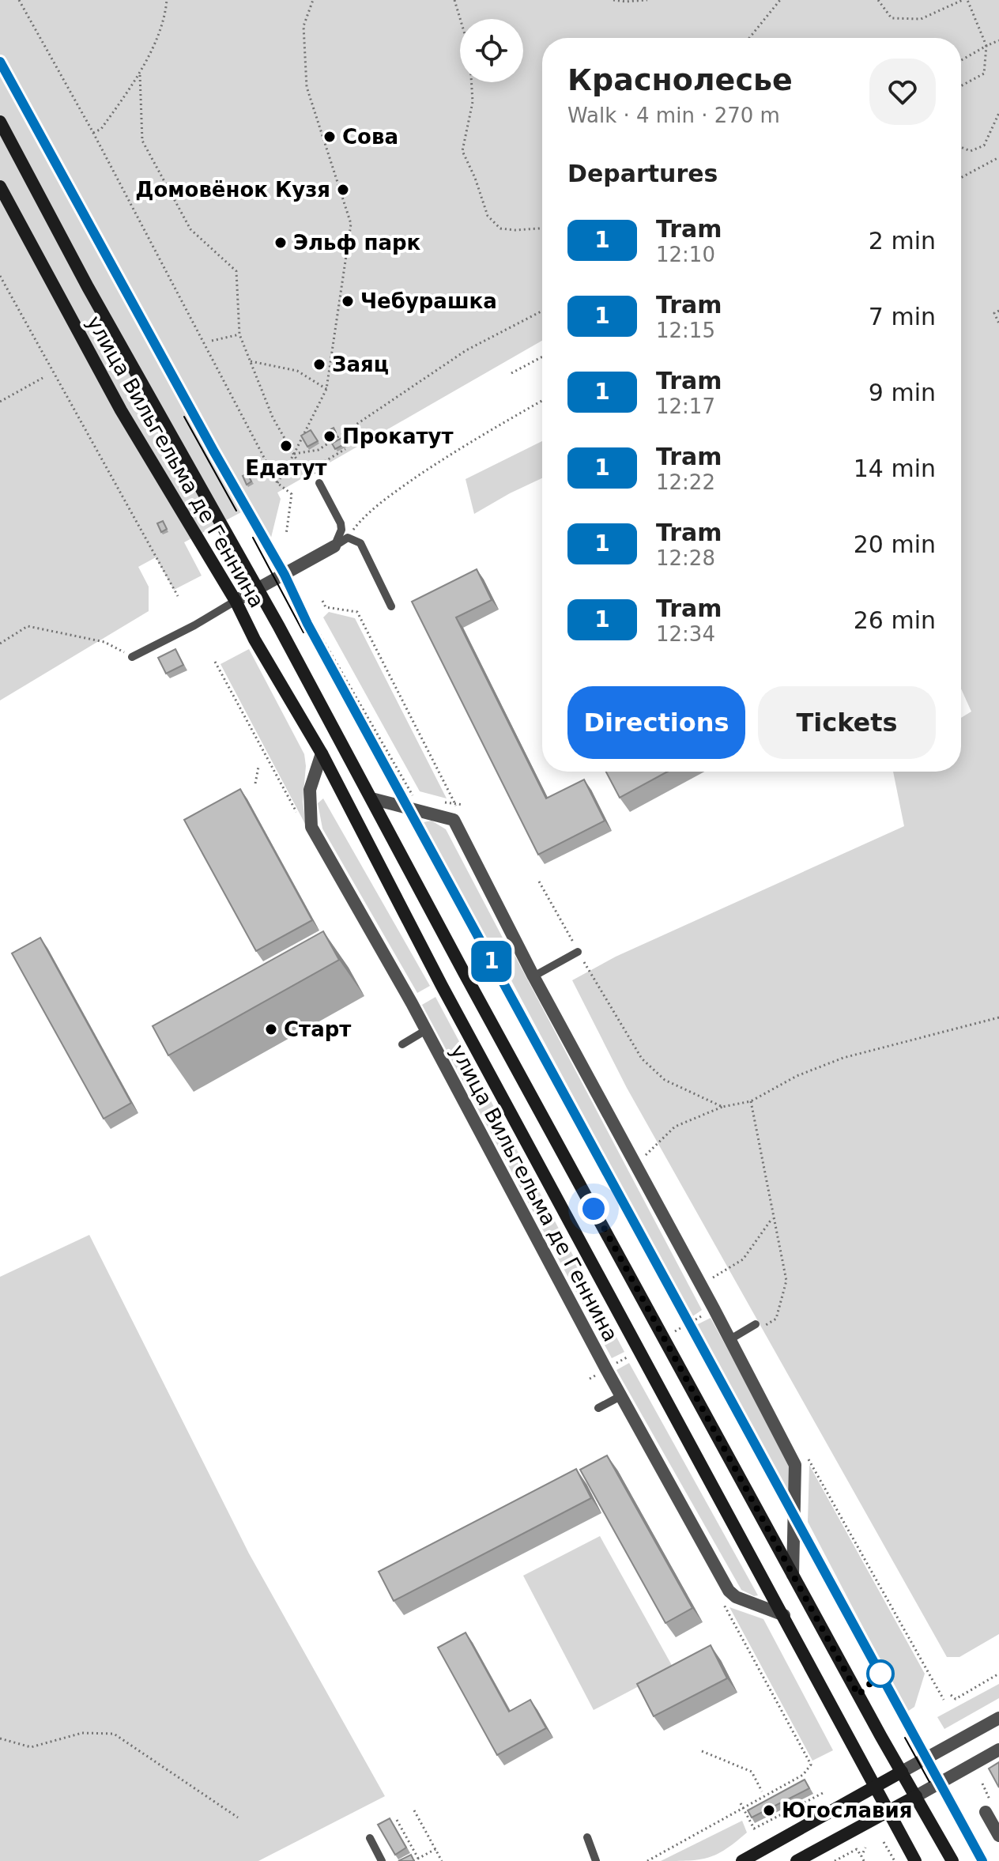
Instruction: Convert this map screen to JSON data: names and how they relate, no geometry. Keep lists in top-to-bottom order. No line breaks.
{"streets":{"main road":["улица Вильгельма де Геннина"]},"places":["Сова","Домовёнок Кузя","Эльф парк","Чебурашка","Заяц","Прокатут","Едатут","Старт","Югославия"],"lines":["tram line 1"],"page":{"on_map":"1","heading":[["Краснолесье","Walk · 4 min · 270 m"],"Departures"],"list":[{"mark":"1","name":"Tram","note":"12:10","value":"2 min"},{"mark":"1","name":"Tram","note":"12:15","value":"7 min"},{"mark":"1","name":"Tram","note":"12:17","value":"9 min"},{"mark":"1","name":"Tram","note":"12:22","value":"14 min"},{"mark":"1","name":"Tram","note":"12:28","value":"20 min"},{"mark":"1","name":"Tram","note":"12:34","value":"26 min"}],"buttons":["Directions","Tickets"]}}
